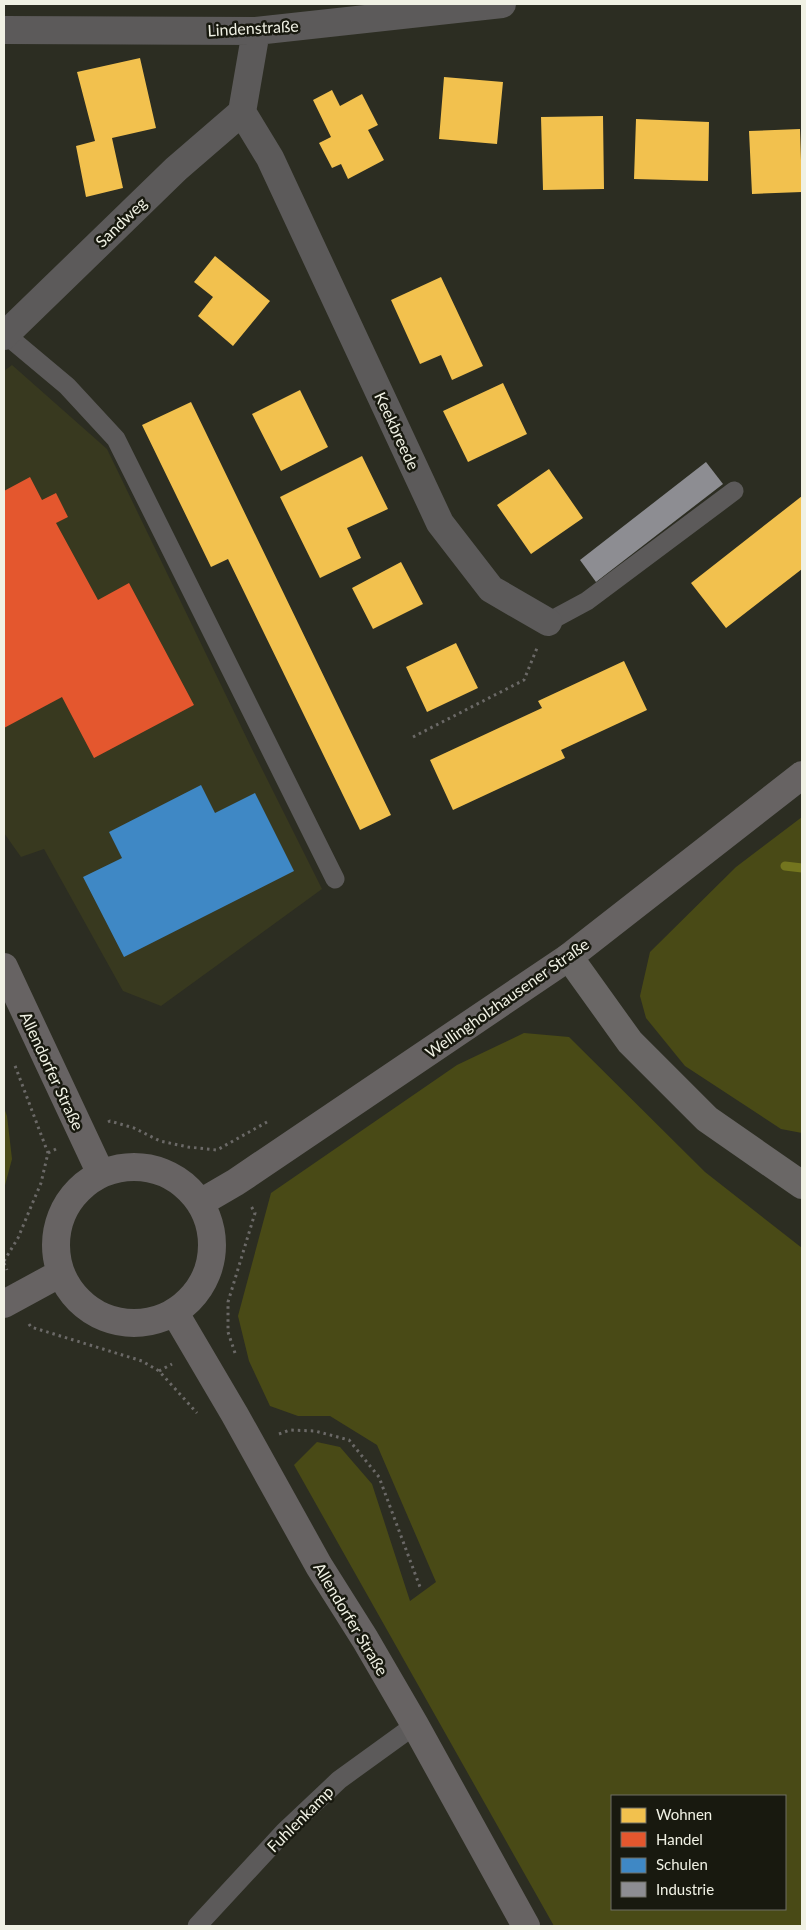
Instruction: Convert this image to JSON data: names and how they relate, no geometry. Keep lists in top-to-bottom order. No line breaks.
{"streets":{"main road":["Wellingholzhausener Straße","Allendorfer Straße"],"street":["Lindenstraße","Sandweg","Keekbreede"],"lane":["Fuhlenkamp"]},"crossings":[["Sandweg","Keekbreede"],["Wellingholzhausener Straße","Allendorfer Straße"],["Allendorfer Straße","Fuhlenkamp"]],"legend":["Wohnen","Handel","Schulen","Industrie"]}
